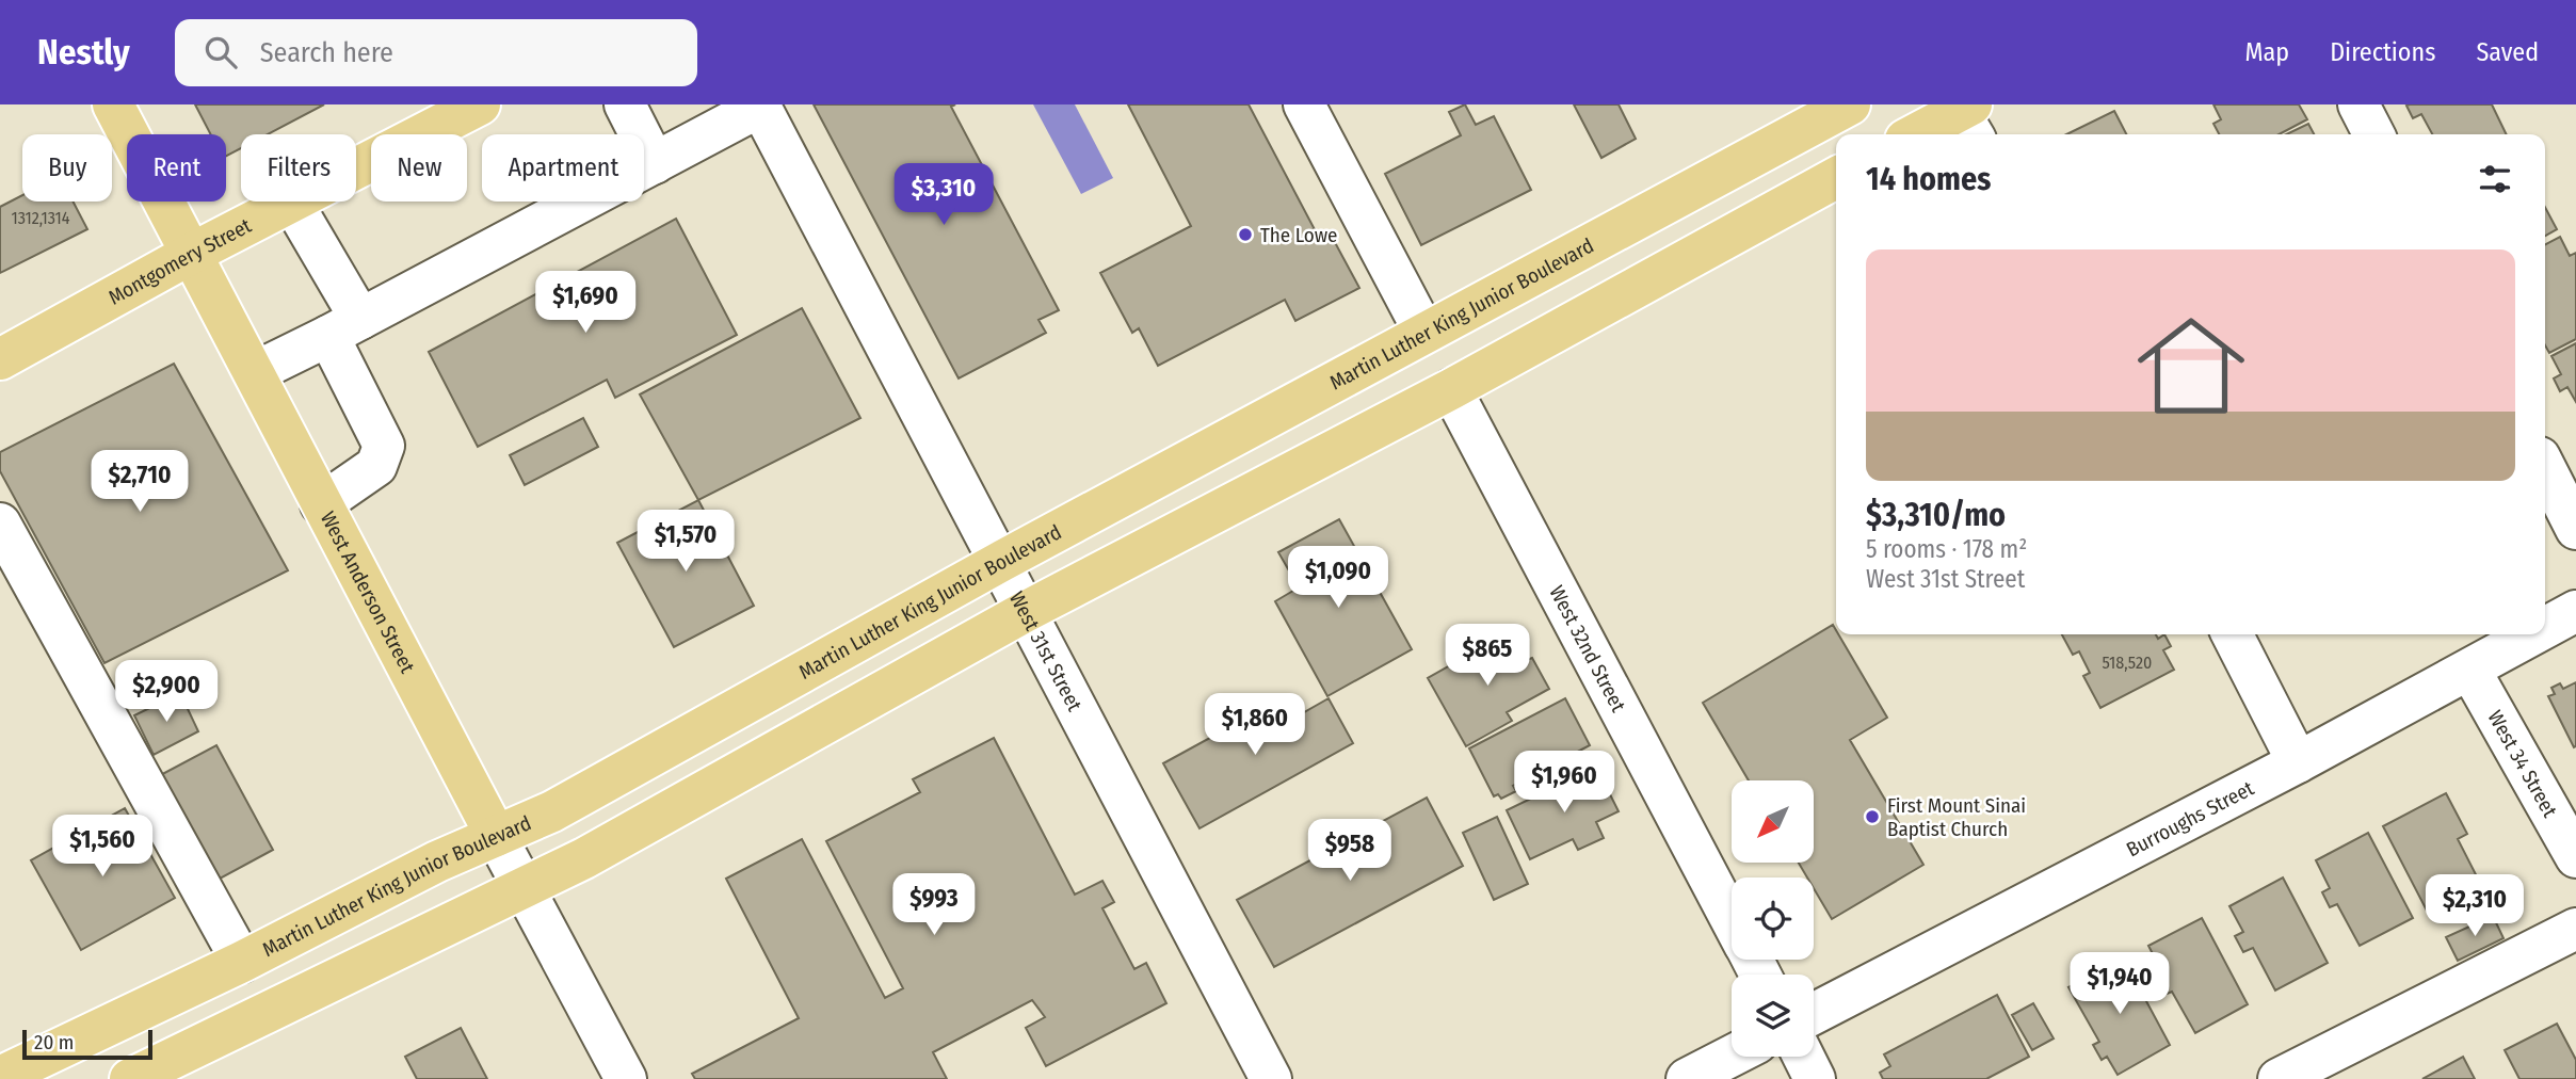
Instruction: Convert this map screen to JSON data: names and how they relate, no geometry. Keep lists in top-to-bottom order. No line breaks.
{"streets":{"main road":["Montgomery Street","Martin Luther King Junior Boulevard","West Anderson Street"],"street":["West 32nd Street","West 31st Street","West 34 Street","Burroughs Street"]},"crossings":[["Montgomery Street","West Anderson Street"],["Martin Luther King Junior Boulevard","West Anderson Street"],["Martin Luther King Junior Boulevard","West 31st Street"],["West 34 Street","Burroughs Street"]],"places":["The Lowe","First Mount Sinai Baptist Church"],"house_numbers":["1312,1314","518,520"],"scale_bar":"20 m","north":"bottom left","page":{"header":"Nestly","search":"Search here","nav":["Map","Directions","Saved"],"chip":["Buy","Rent","Filters","New","Apartment"],"heading":"14 homes","price":["$3,310","$1,690","$2,710","$1,570","$1,090","$865","$2,900","$1,860","$1,960","$1,560","$958","$993","$2,310","$1,940"],"list":[{"name":"$3,310/mo","note":"5 rooms · 178 m² · West 31st Street"}],"scale":"20 m"}}
